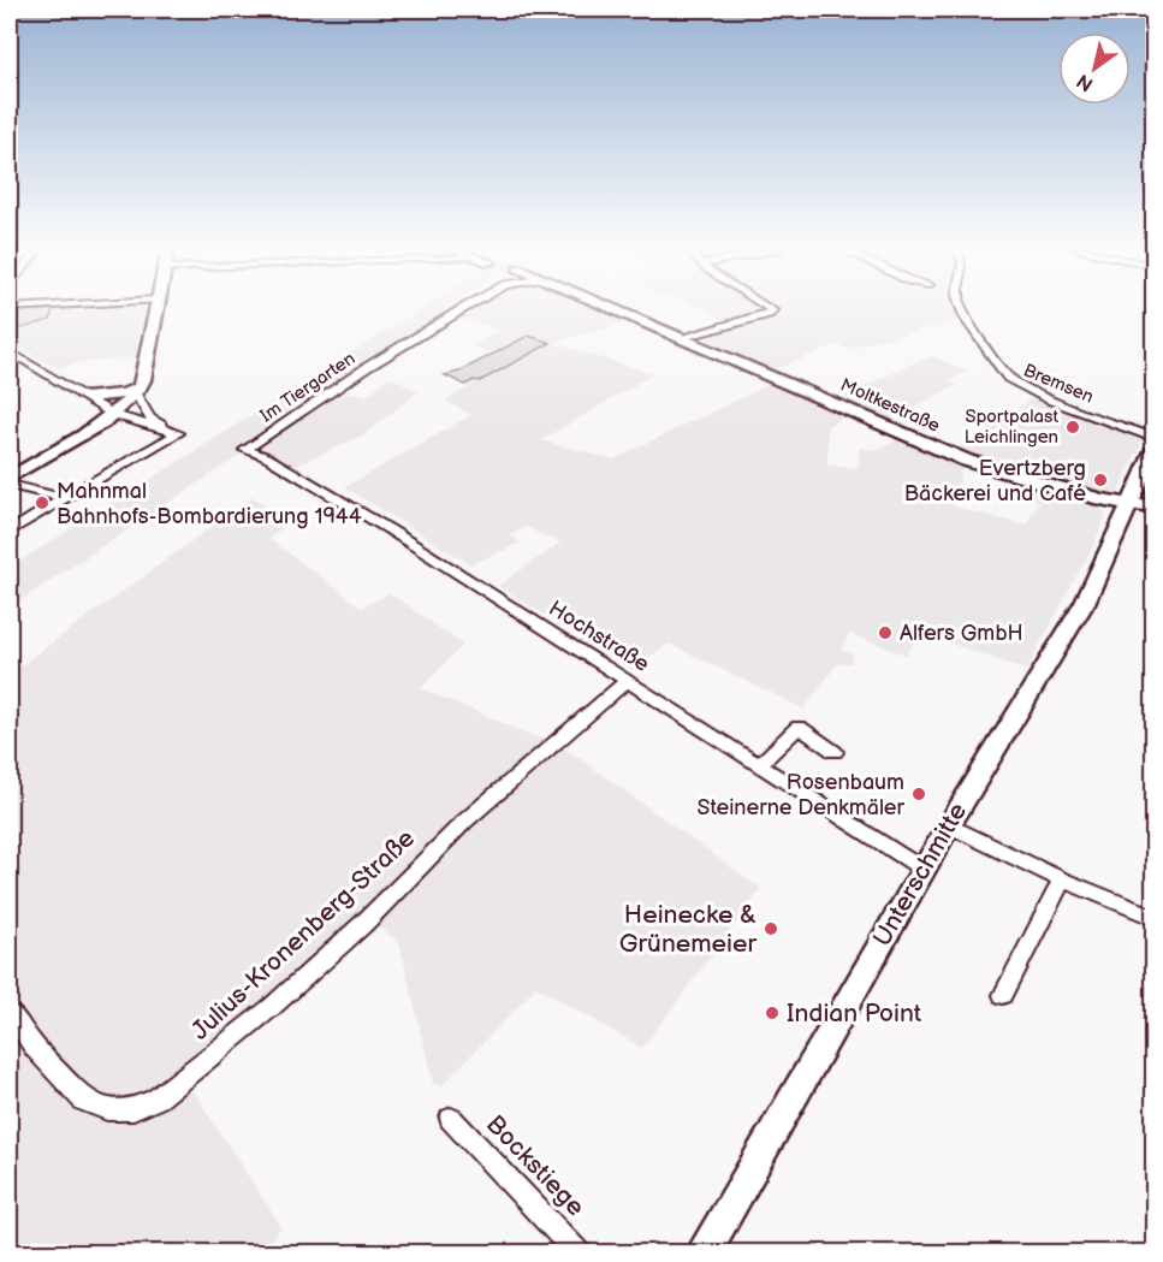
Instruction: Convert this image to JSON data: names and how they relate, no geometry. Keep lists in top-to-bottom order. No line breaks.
{"streets":{"main road":["Moltkestraße","Unterschmitte"],"street":["Bremsen","Im Tiergarten","Hochstraße","Julius-Kronenberg-Straße","Bockstiege"]},"crossings":[["Im Tiergarten","Hochstraße"],["Moltkestraße","Unterschmitte"],["Hochstraße","Unterschmitte"],["Hochstraße","Julius-Kronenberg-Straße"]],"places":["Sportpalast Leichlingen","Evertzberg Bäckerei und Café","Mahnmal Bahnhofs-Bombardierung 1944","Alfers GmbH","Rosenbaum Steinerne Denkmäler","Heinecke & Grünemeier","Indian Point"],"north":"bottom left"}
